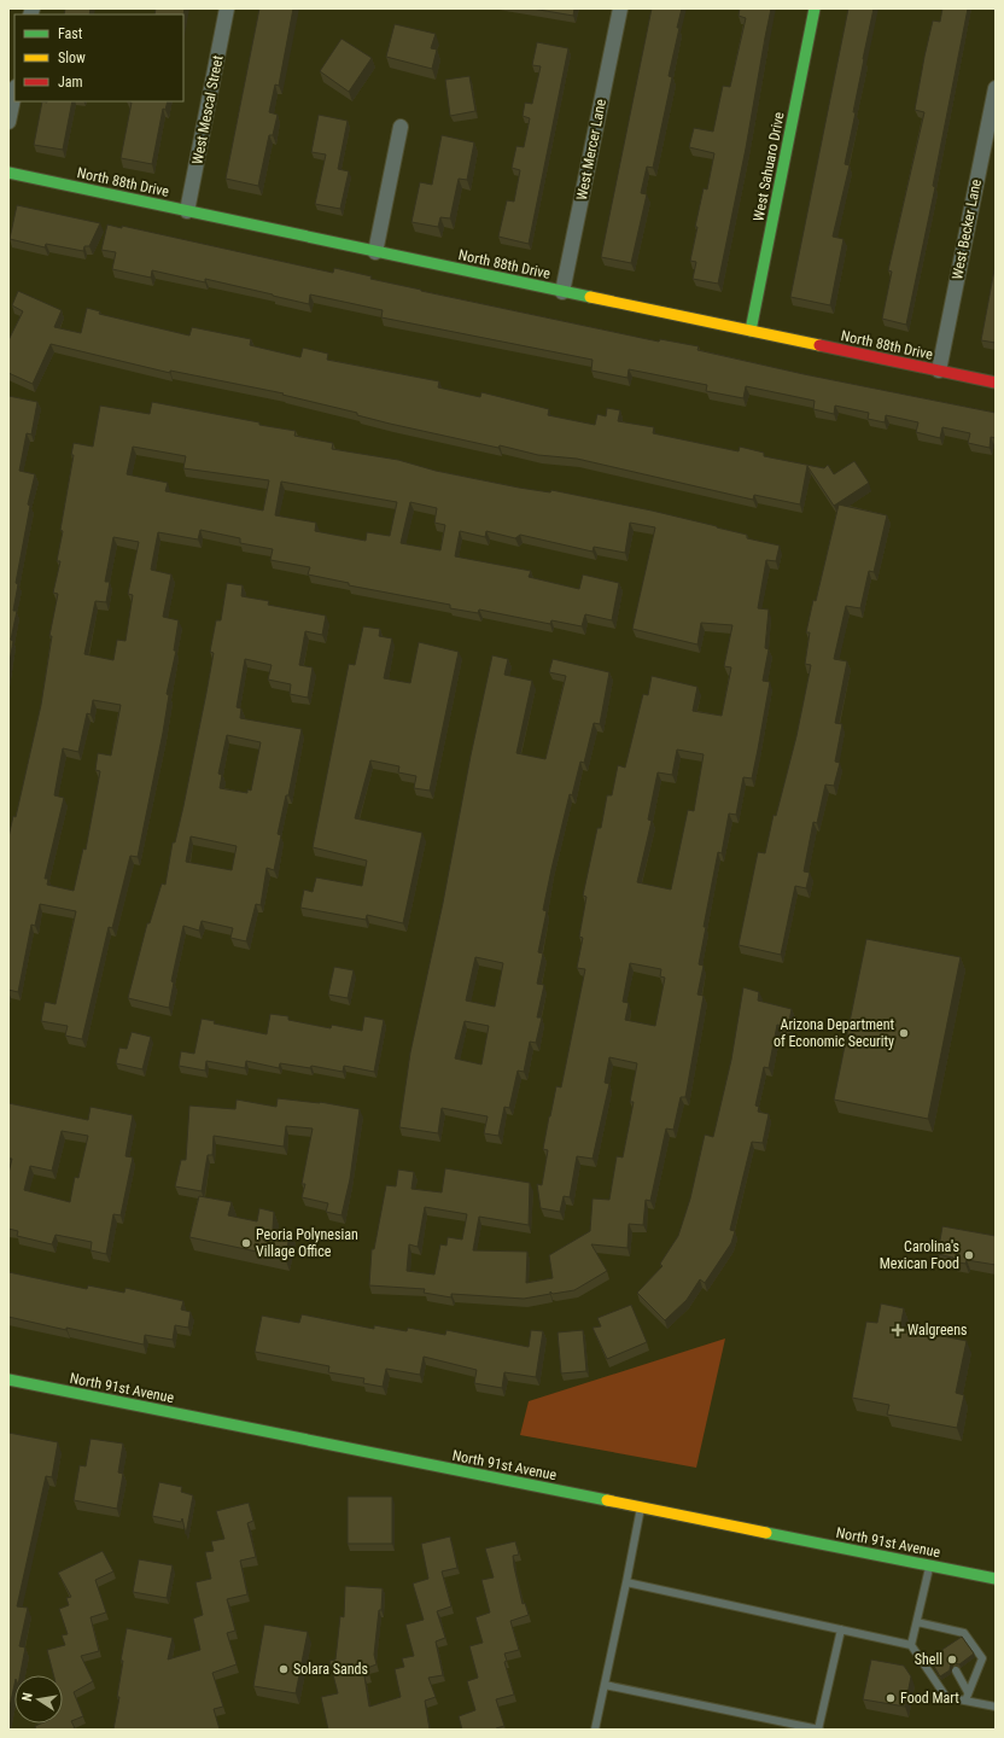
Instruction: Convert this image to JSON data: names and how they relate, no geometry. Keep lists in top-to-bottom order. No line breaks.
{"streets":{"street":["West Mescal Street","West Mercer Lane","West Sahuaro Drive","North 88th Drive","West Becker Lane","North 91st Avenue"]},"crossings":[["West Mescal Street","North 88th Drive"],["West Mercer Lane","North 88th Drive"],["West Sahuaro Drive","North 88th Drive"],["North 88th Drive","West Becker Lane"]],"places":{"other":["Arizona Department of Economic Security","Peoria Polynesian Village Office","Carolina's Mexican Food","Shell","Solara Sands","Food Mart"],"health":["Walgreens"]},"legend":["Fast","Slow","Jam"],"north":"left"}
